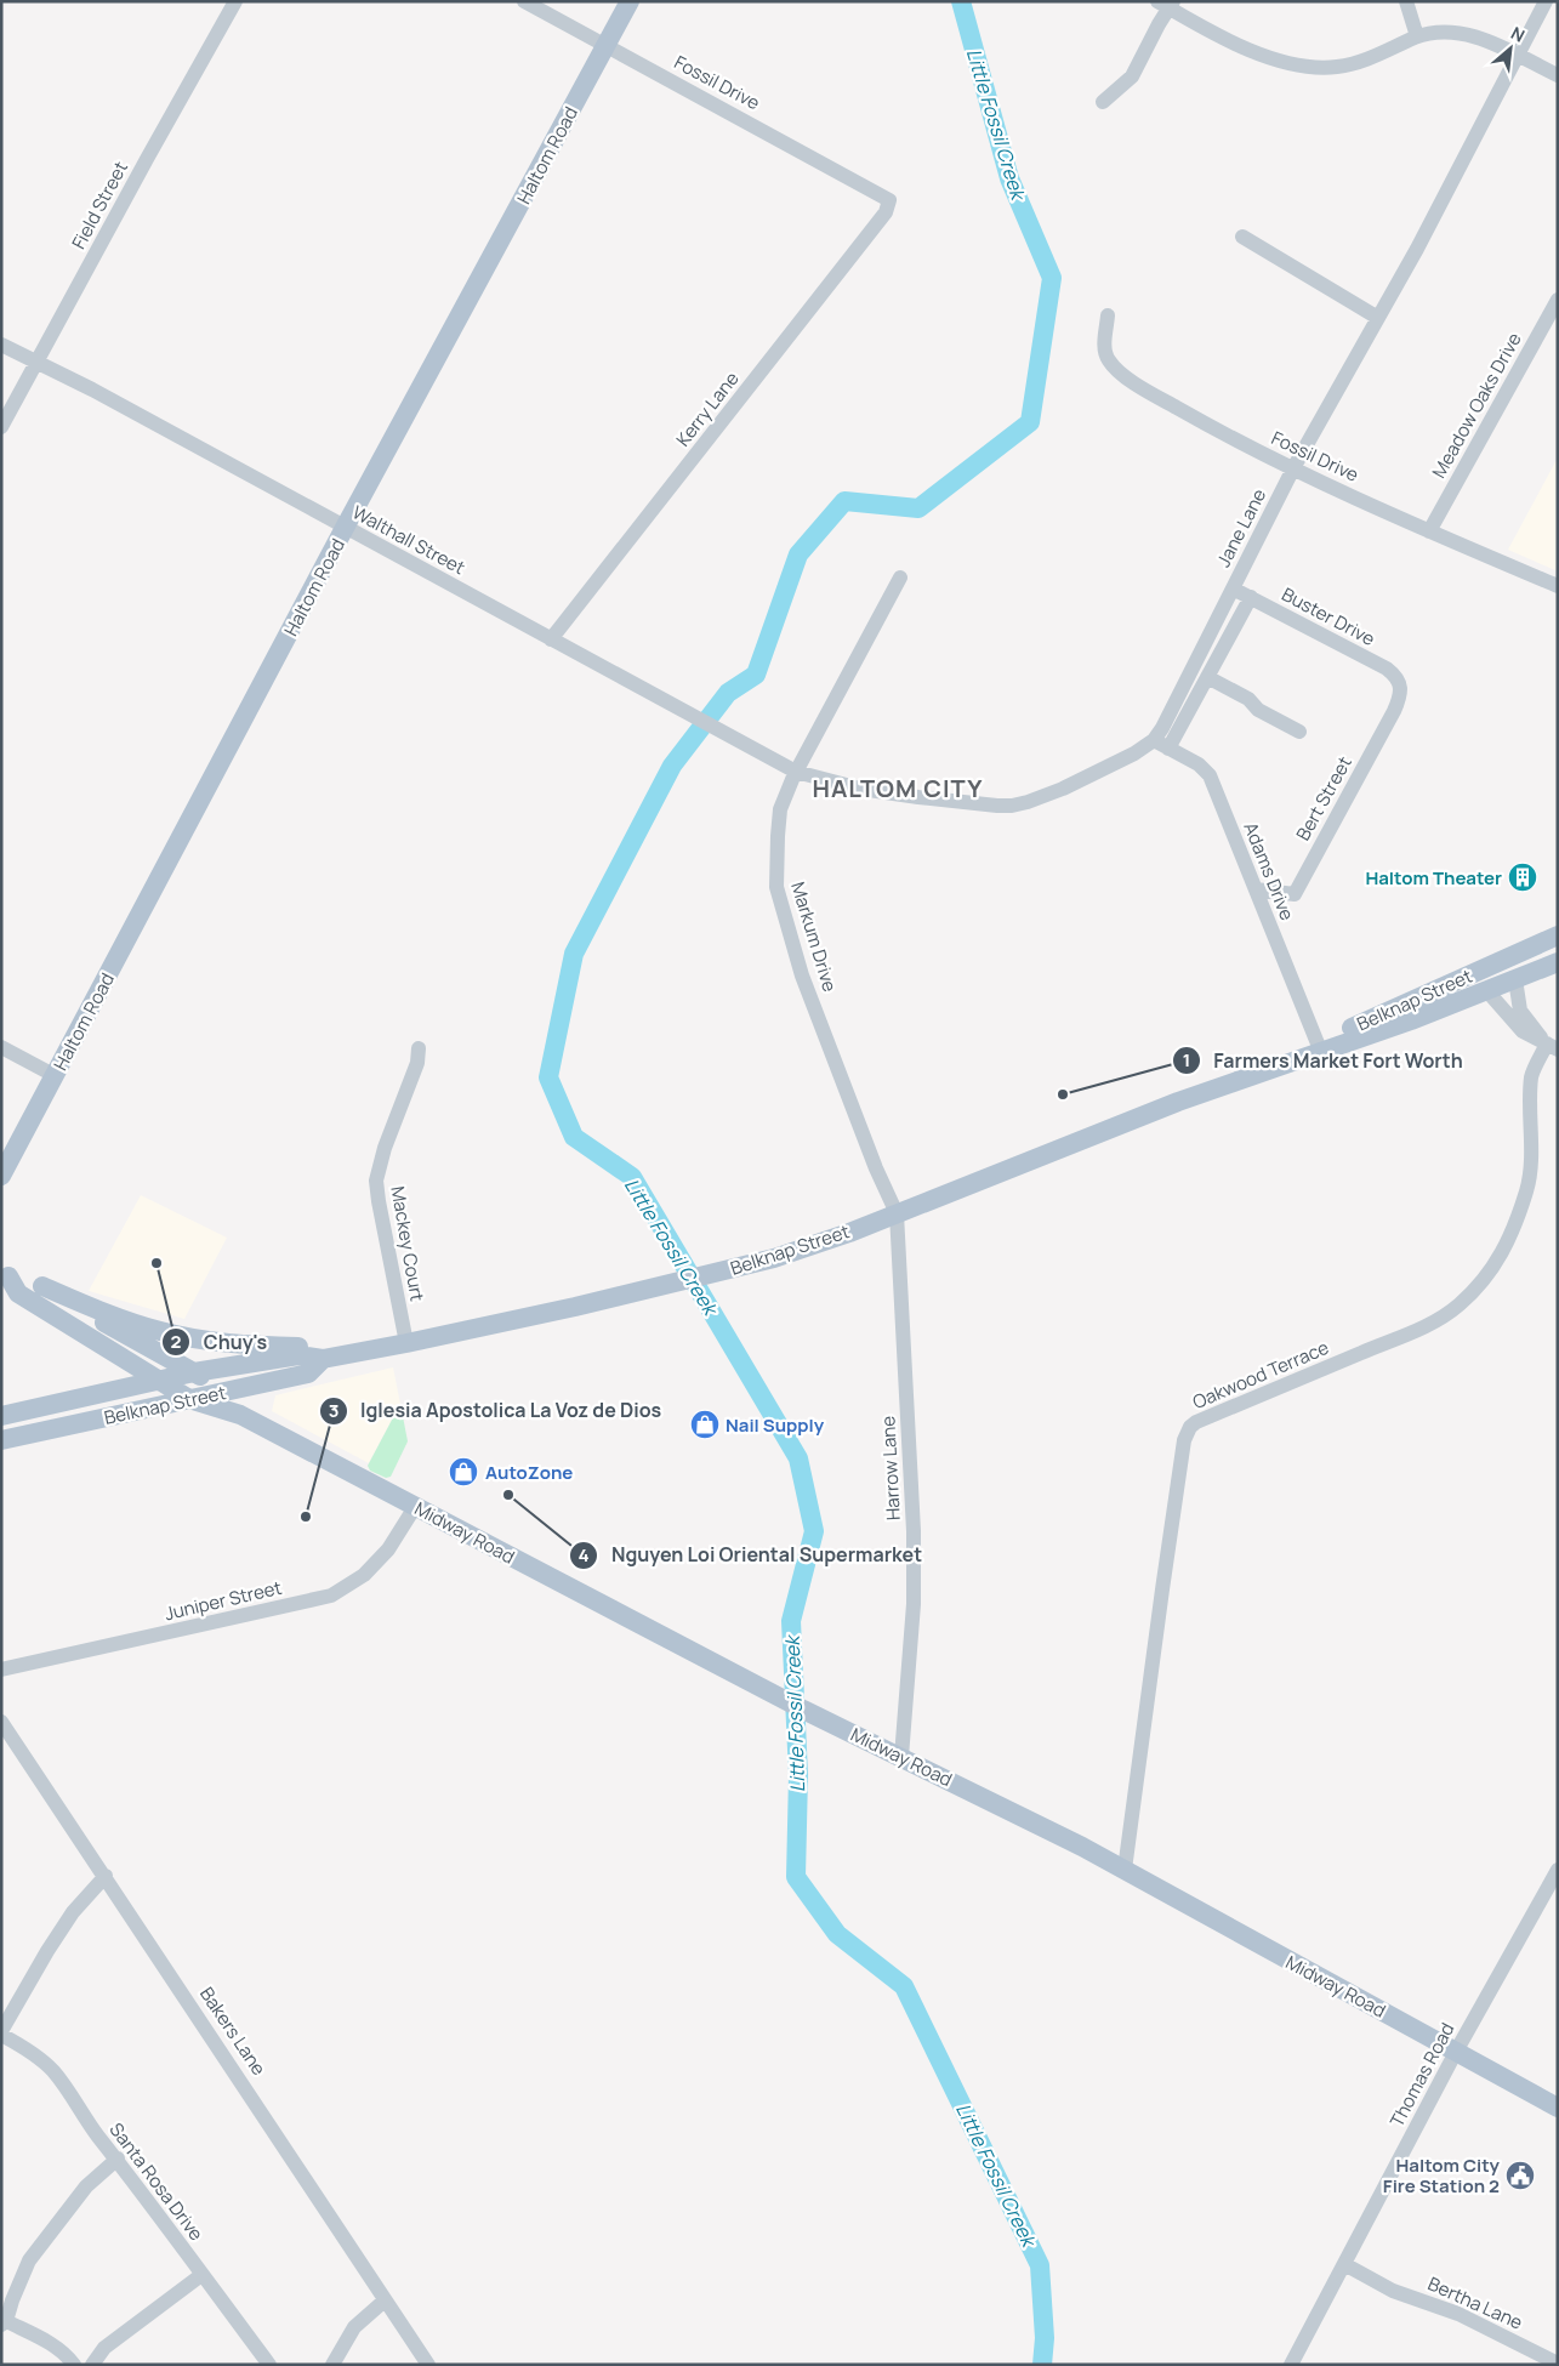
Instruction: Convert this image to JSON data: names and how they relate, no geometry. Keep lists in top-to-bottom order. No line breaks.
{"streets":{"main road":["Haltom Road","Belknap Street","Midway Road"],"street":["Fossil Drive","Field Street","Meadow Oaks Drive","Kerry Lane","Jane Lane","Walthall Street","Buster Drive","Bert Street","Adams Drive","Markum Drive","Mackey Court","Oakwood Terrace","Harrow Lane","Juniper Street","Bakers Lane","Thomas Road","Santa Rosa Drive","Bertha Lane"]},"crossings":[["Fossil Drive","Haltom Road"],["Fossil Drive","Meadow Oaks Drive"],["Fossil Drive","Kerry Lane"],["Fossil Drive","Jane Lane"],["Haltom Road","Walthall Street"],["Field Street","Walthall Street"],["Kerry Lane","Walthall Street"],["Jane Lane","Walthall Street"],["Jane Lane","Buster Drive"],["Jane Lane","Adams Drive"],["Jane Lane","Markum Drive"],["Walthall Street","Markum Drive"],["Buster Drive","Bert Street"],["Bert Street","Adams Drive"],["Adams Drive","Belknap Street"],["Markum Drive","Belknap Street"],["Markum Drive","Harrow Lane"],["Belknap Street","Mackey Court"],["Belknap Street","Harrow Lane"],["Belknap Street","Midway Road"],["Oakwood Terrace","Midway Road"],["Harrow Lane","Midway Road"],["Midway Road","Juniper Street"],["Midway Road","Thomas Road"],["Thomas Road","Bertha Lane"]],"districts":["HALTOM CITY"],"water":["Little Fossil Creek"],"places":{"building":["Haltom Theater"],"other":["Farmers Market Fort Worth","Chuy's","Nguyen Loi Oriental Supermarket","Iglesia Apostolica La Voz de Dios"],"shop":["Nail Supply","AutoZone"],"public building":["Haltom City Fire Station 2"]},"north":"top right"}
